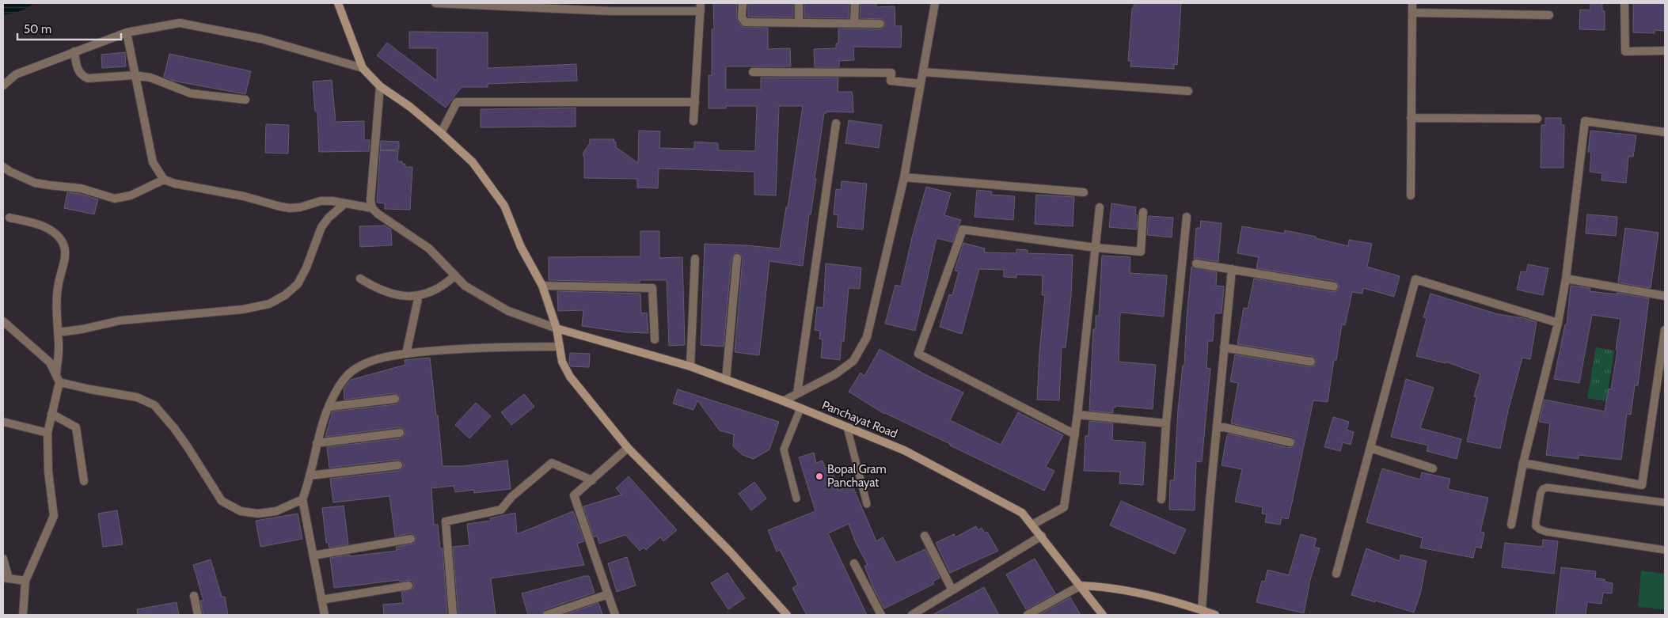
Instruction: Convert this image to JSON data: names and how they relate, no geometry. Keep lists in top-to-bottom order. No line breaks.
{"streets":{"street":["Panchayat Road"]},"places":["Bopal Gram Panchayat"],"scale_bar":"50 m"}
